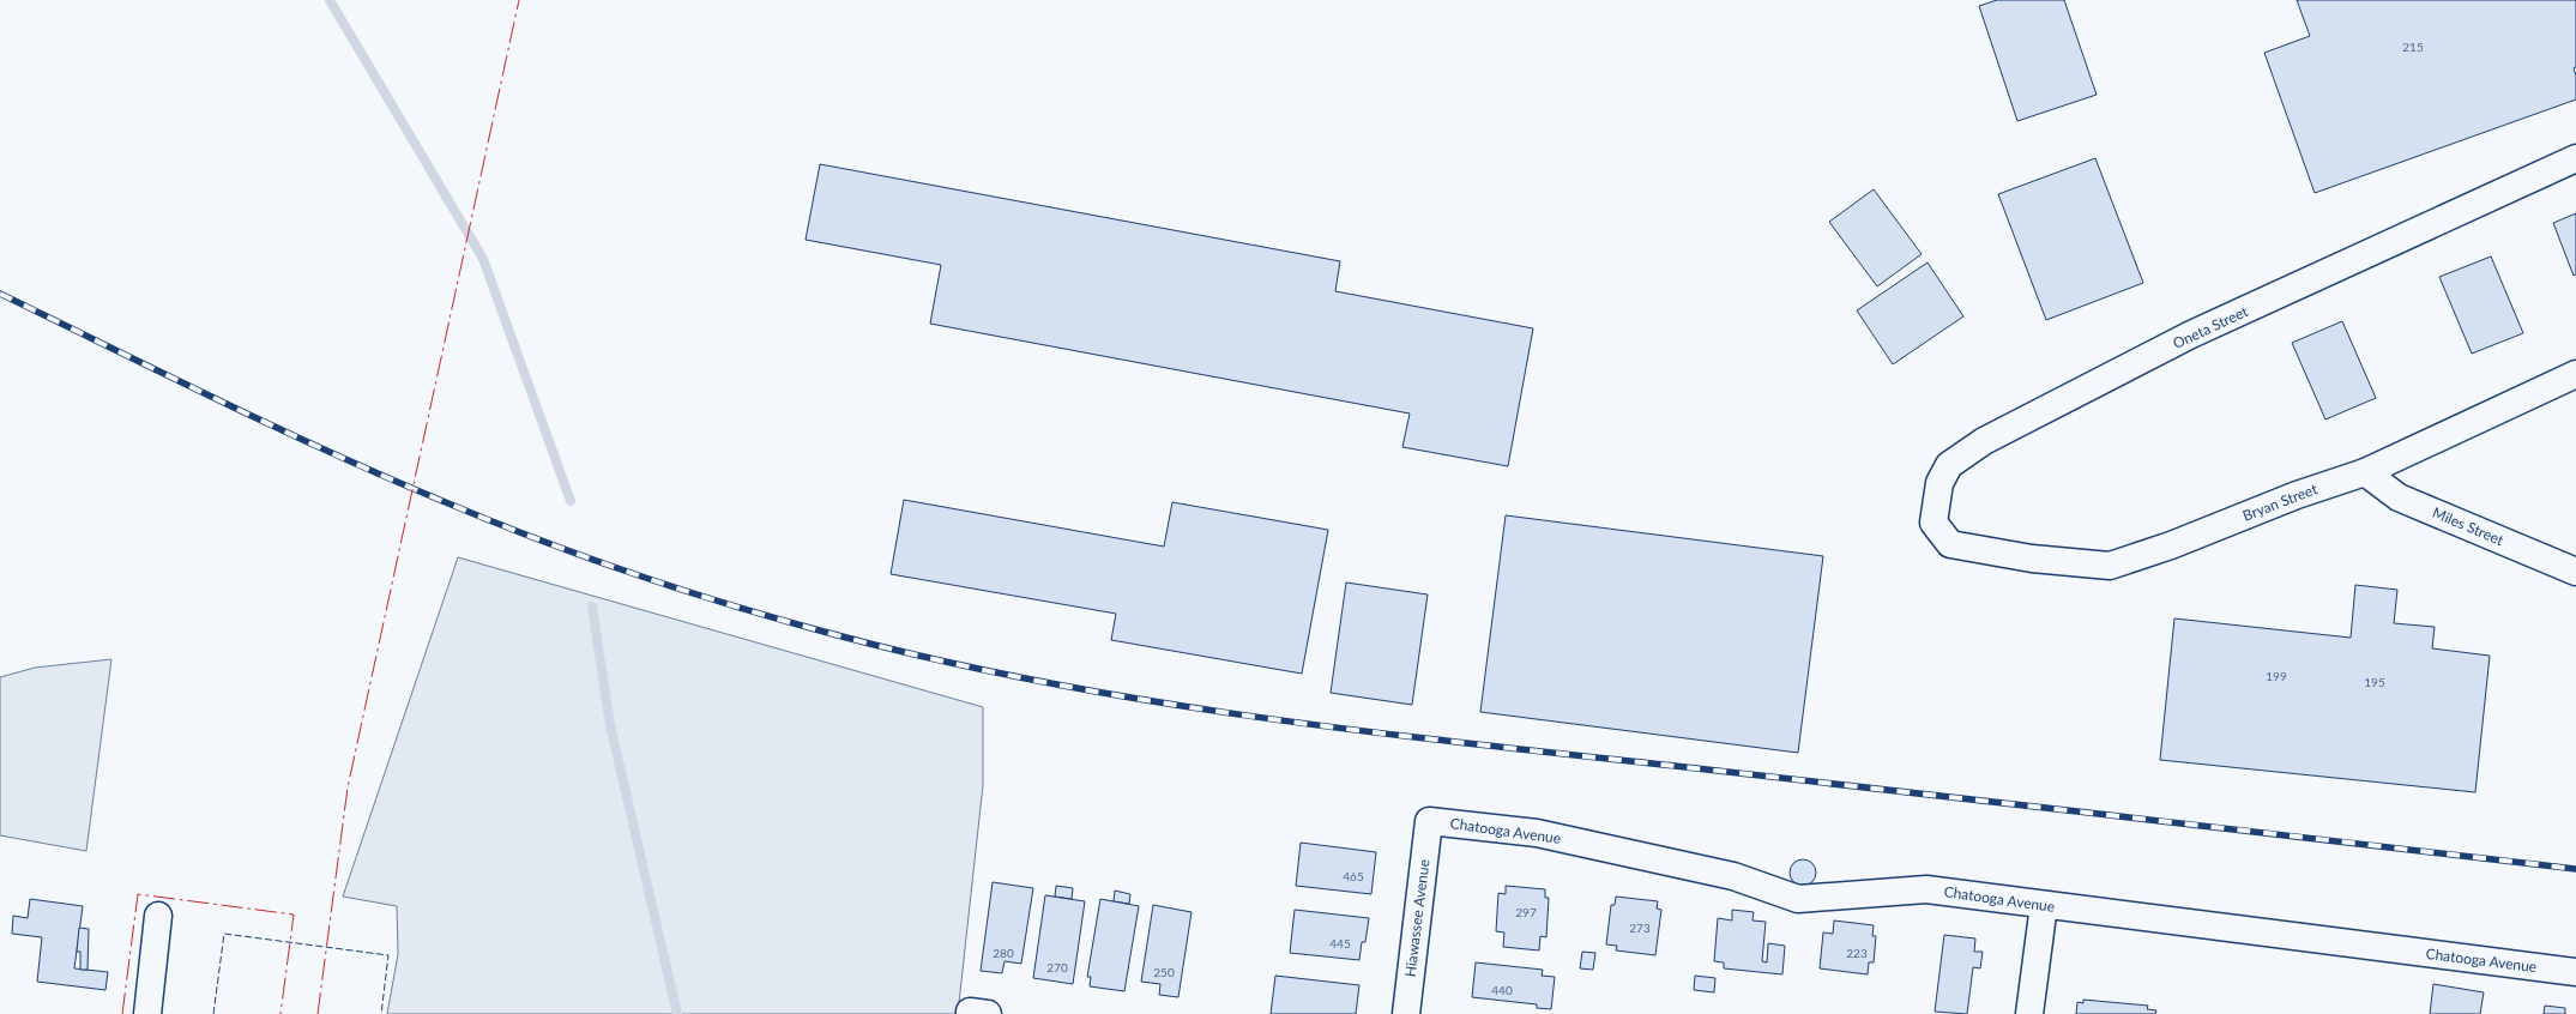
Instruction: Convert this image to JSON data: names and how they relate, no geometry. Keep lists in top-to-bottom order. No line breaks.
{"streets":{"street":["Oneta Street","Bryan Street","Miles Street","Chatooga Avenue","Hiawassee Avenue"]},"crossings":[["Oneta Street","Bryan Street"],["Bryan Street","Miles Street"],["Chatooga Avenue","Hiawassee Avenue"]],"house_numbers":["215","199","195","465","297","273","445","280","223","270","250","440"]}
